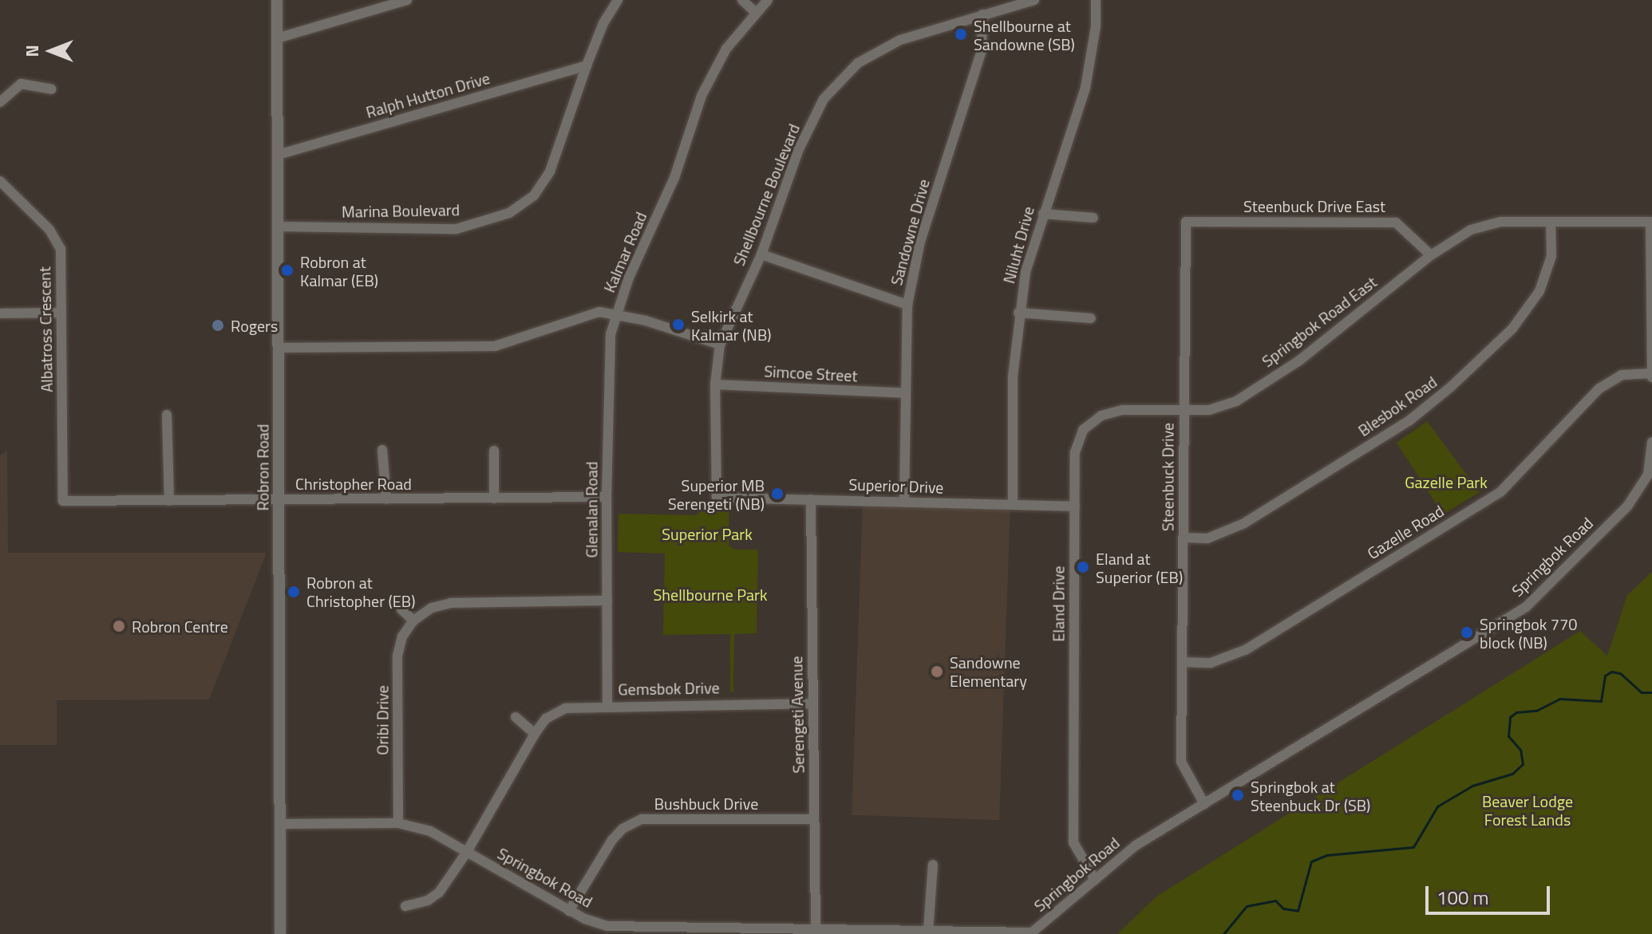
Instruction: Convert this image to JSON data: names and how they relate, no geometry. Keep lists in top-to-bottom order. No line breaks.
{"streets":{"street":["Ralph Hutton Drive","Shellbourne Boulevard","Steenbuck Drive East","Marina Boulevard","Sandowne Drive","Niluht Drive","Kalmar Road","Springbok Road East","Albatross Crescent","Simcoe Street","Blesbok Road","Robron Road","Steenbuck Drive","Christopher Road","Superior Drive","Glenalan Road","Gazelle Road","Springbok Road","Eland Drive","Gemsbok Drive","Serengeti Avenue","Oribi Drive","Bushbuck Drive"]},"crossings":[["Ralph Hutton Drive","Marina Boulevard"],["Ralph Hutton Drive","Robron Road"],["Shellbourne Boulevard","Sandowne Drive"],["Shellbourne Boulevard","Simcoe Street"],["Shellbourne Boulevard","Superior Drive"],["Steenbuck Drive East","Springbok Road East"],["Steenbuck Drive East","Steenbuck Drive"],["Marina Boulevard","Robron Road"],["Sandowne Drive","Simcoe Street"],["Sandowne Drive","Superior Drive"],["Niluht Drive","Superior Drive"],["Kalmar Road","Robron Road"],["Kalmar Road","Glenalan Road"],["Springbok Road East","Steenbuck Drive"],["Springbok Road East","Eland Drive"],["Albatross Crescent","Christopher Road"],["Blesbok Road","Steenbuck Drive"],["Robron Road","Christopher Road"],["Robron Road","Springbok Road"],["Steenbuck Drive","Gazelle Road"],["Steenbuck Drive","Springbok Road"],["Steenbuck Drive","Eland Drive"],["Christopher Road","Glenalan Road"],["Superior Drive","Eland Drive"],["Superior Drive","Serengeti Avenue"],["Glenalan Road","Gemsbok Drive"],["Springbok Road","Eland Drive"],["Springbok Road","Gemsbok Drive"],["Springbok Road","Serengeti Avenue"],["Springbok Road","Oribi Drive"],["Springbok Road","Bushbuck Drive"],["Gemsbok Drive","Serengeti Avenue"],["Serengeti Avenue","Bushbuck Drive"]],"parks":["Gazelle Park","Superior Park","Shellbourne Park","Beaver Lodge Forest Lands"],"places":["Shellbourne at Sandowne (SB)","Robron at Kalmar (EB)","Selkirk at Kalmar (NB)","Rogers","Superior MB Serengeti (NB)","Eland at Superior (EB)","Robron at Christopher (EB)","Robron Centre","Springbok 770 block (NB)","Sandowne Elementary","Springbok at Steenbuck Dr (SB)"],"scale_bar":"100 m","north":"left"}
